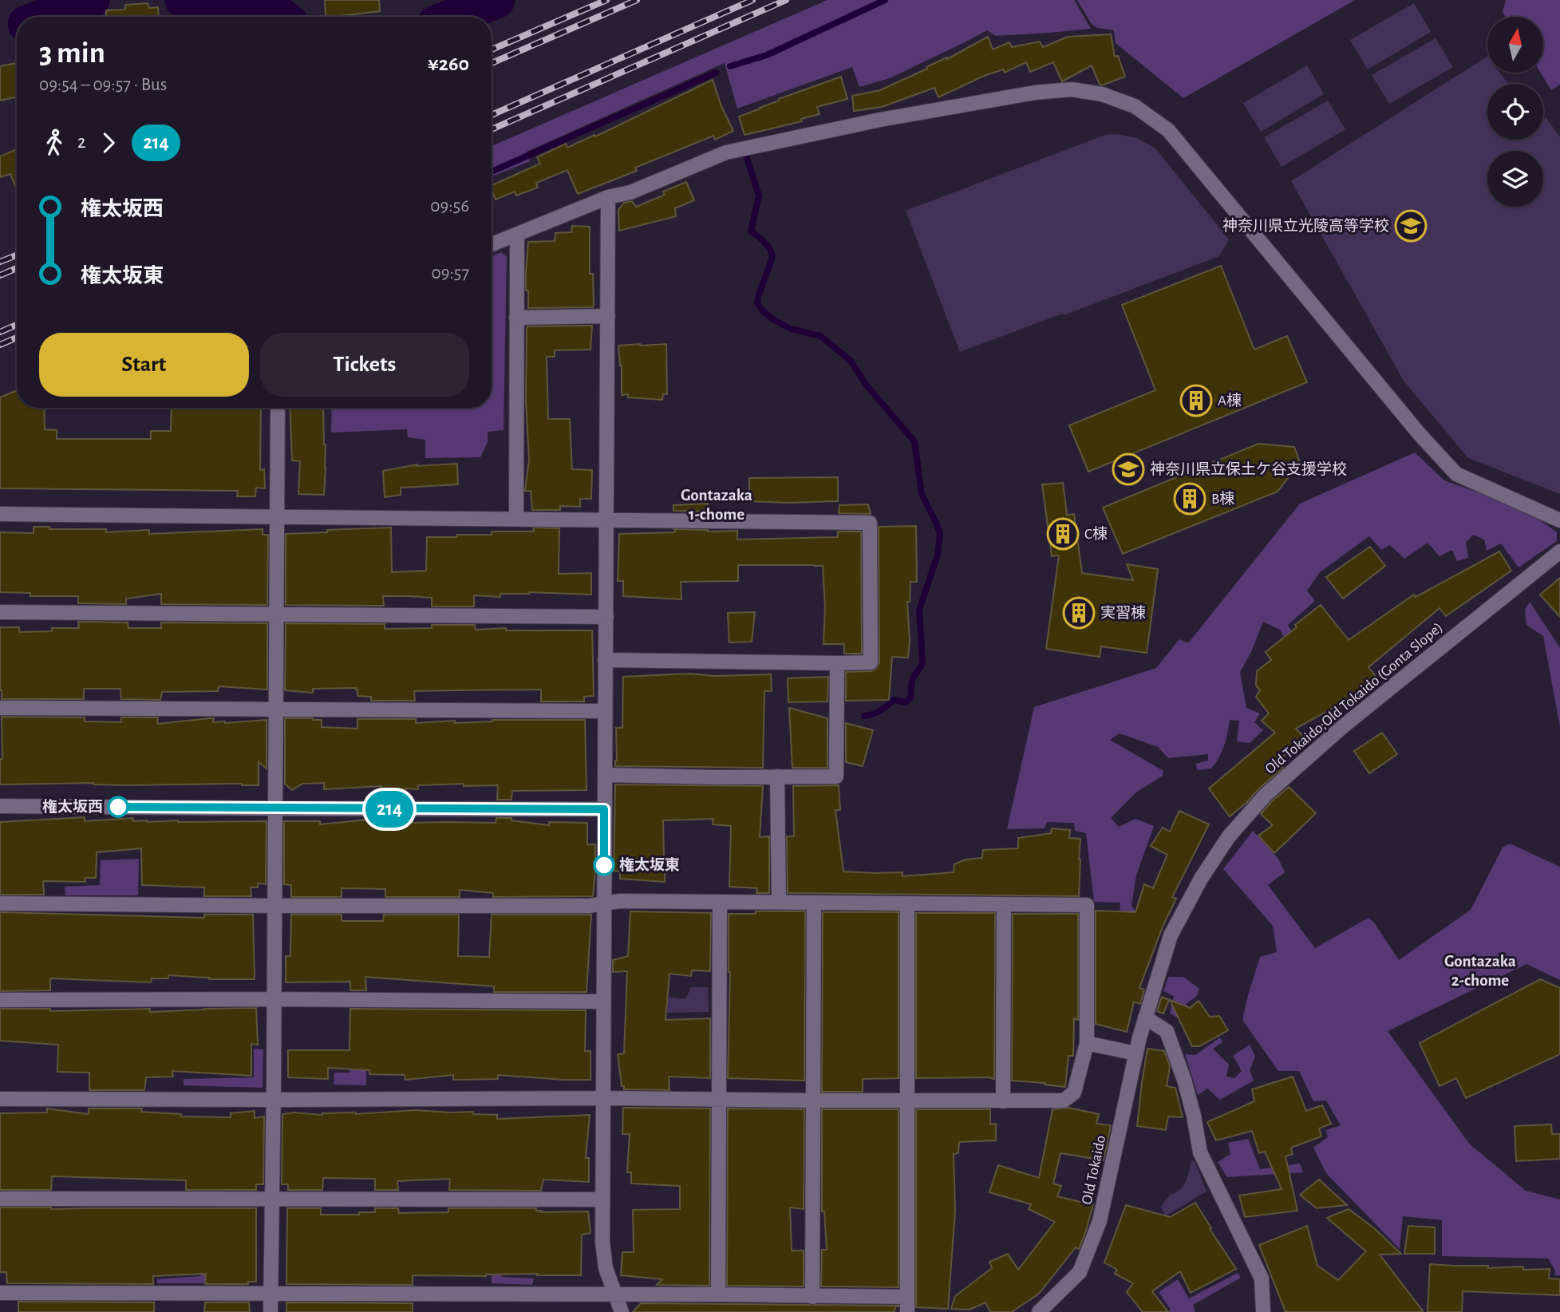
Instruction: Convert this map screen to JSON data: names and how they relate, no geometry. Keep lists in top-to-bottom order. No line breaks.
{"streets":{"street":["Old Tokaido;Old Tokaido (Gonta Slope)","Old Tokaido"]},"crossings":[["Old Tokaido;Old Tokaido (Gonta Slope)","Old Tokaido"]],"districts":["Gontazaka 1-chome","Gontazaka 2-chome"],"places":{"school or university":["神奈川県立光陵高等学校","神奈川県立保土ケ谷支援学校"],"building":["A棟","B棟","C棟","実習棟"],"other":["権太坂西","権太坂東"]},"lines":["bus line 214"],"north":"top","page":{"on_map":"214","heading":["3 min","09:54 – 09:57 · Bus","¥260"],"legs":["2","214"],"list":[{"name":"権太坂西","value":"09:56"},{"name":"権太坂東","value":"09:57"}],"buttons":["Start","Tickets"]}}
